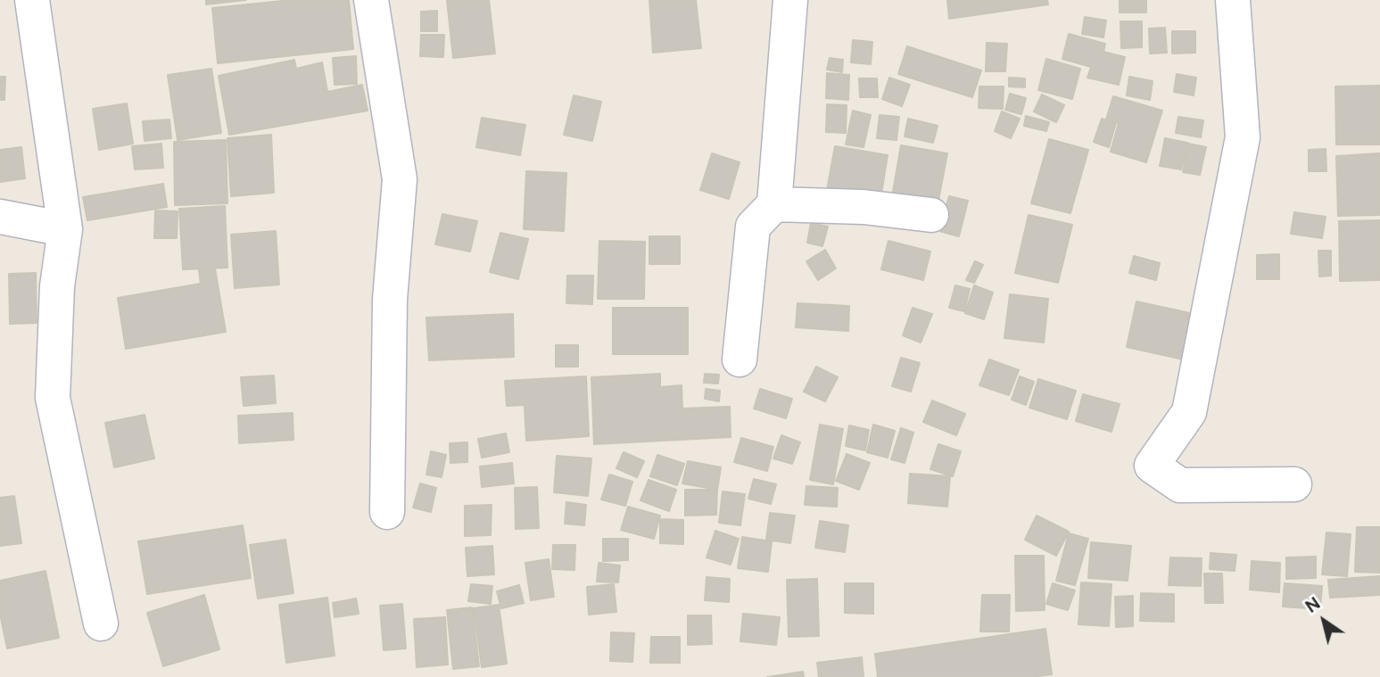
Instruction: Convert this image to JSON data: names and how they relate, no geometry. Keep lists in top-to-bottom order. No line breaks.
{"north":"top left"}
